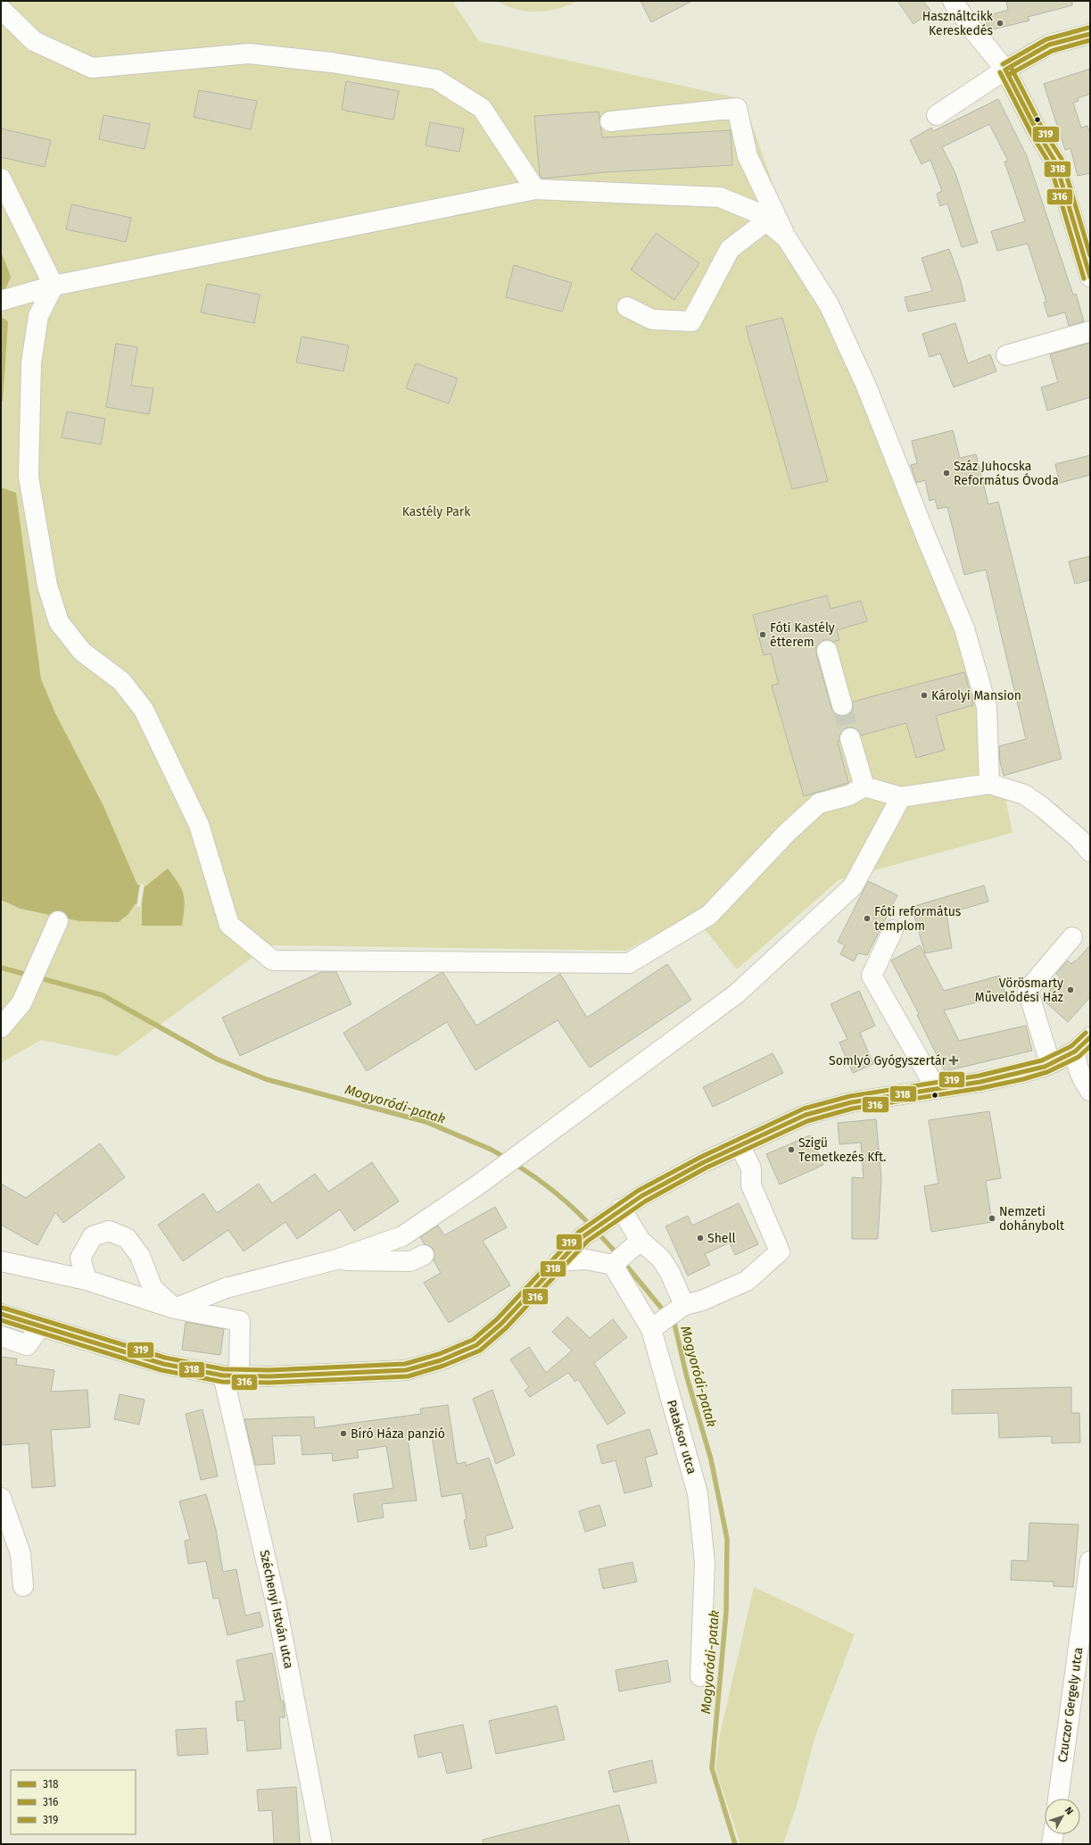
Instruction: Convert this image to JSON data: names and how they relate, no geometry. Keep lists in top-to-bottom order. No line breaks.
{"streets":{"main road":["Pataksor utca","Széchenyi István utca","Czuczor Gergely utca"]},"water":["Mogyoródi-patak"],"parks":["Kastély Park"],"places":{"other":["Használtcikk Kereskedés","Száz Juhocska Református Óvoda","Fóti Kastély étterem","Károlyi Mansion","Fóti református templom","Vörösmarty Művelődési Ház","Szigü Temetkezés Kft.","Nemzeti dohánybolt","Shell","Bíró Háza panzió"],"health":["Somlyó Gyógyszertár"]},"lines":["transit line 319","transit line 318","transit line 316"],"legend":["318","316","319"],"north":"top right"}
